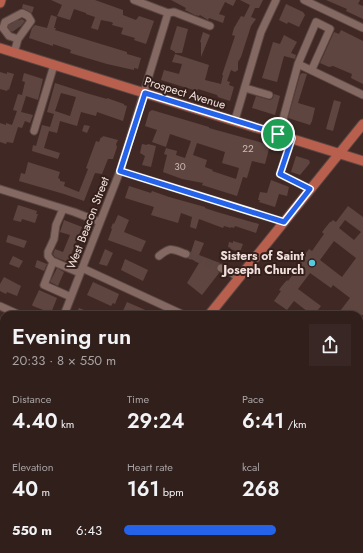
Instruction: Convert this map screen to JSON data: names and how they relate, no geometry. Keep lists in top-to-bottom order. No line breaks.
{"streets":{"main road":["Prospect Avenue"],"street":["West Beacon Street"]},"crossings":[["Prospect Avenue","West Beacon Street"]],"places":["Sisters of Saint Joseph Church"],"house_numbers":["22","30"],"page":{"heading":["Evening run","20:33 · 8 × 550 m"],"stats":[["Distance","4.40 km"],["Time","29:24"],["Pace","6:41 /km"],["Elevation","40 m"],["Heart rate","161 bpm"],["kcal","268"]],"list":[{"name":"550 m","note":"6:43"}]}}
